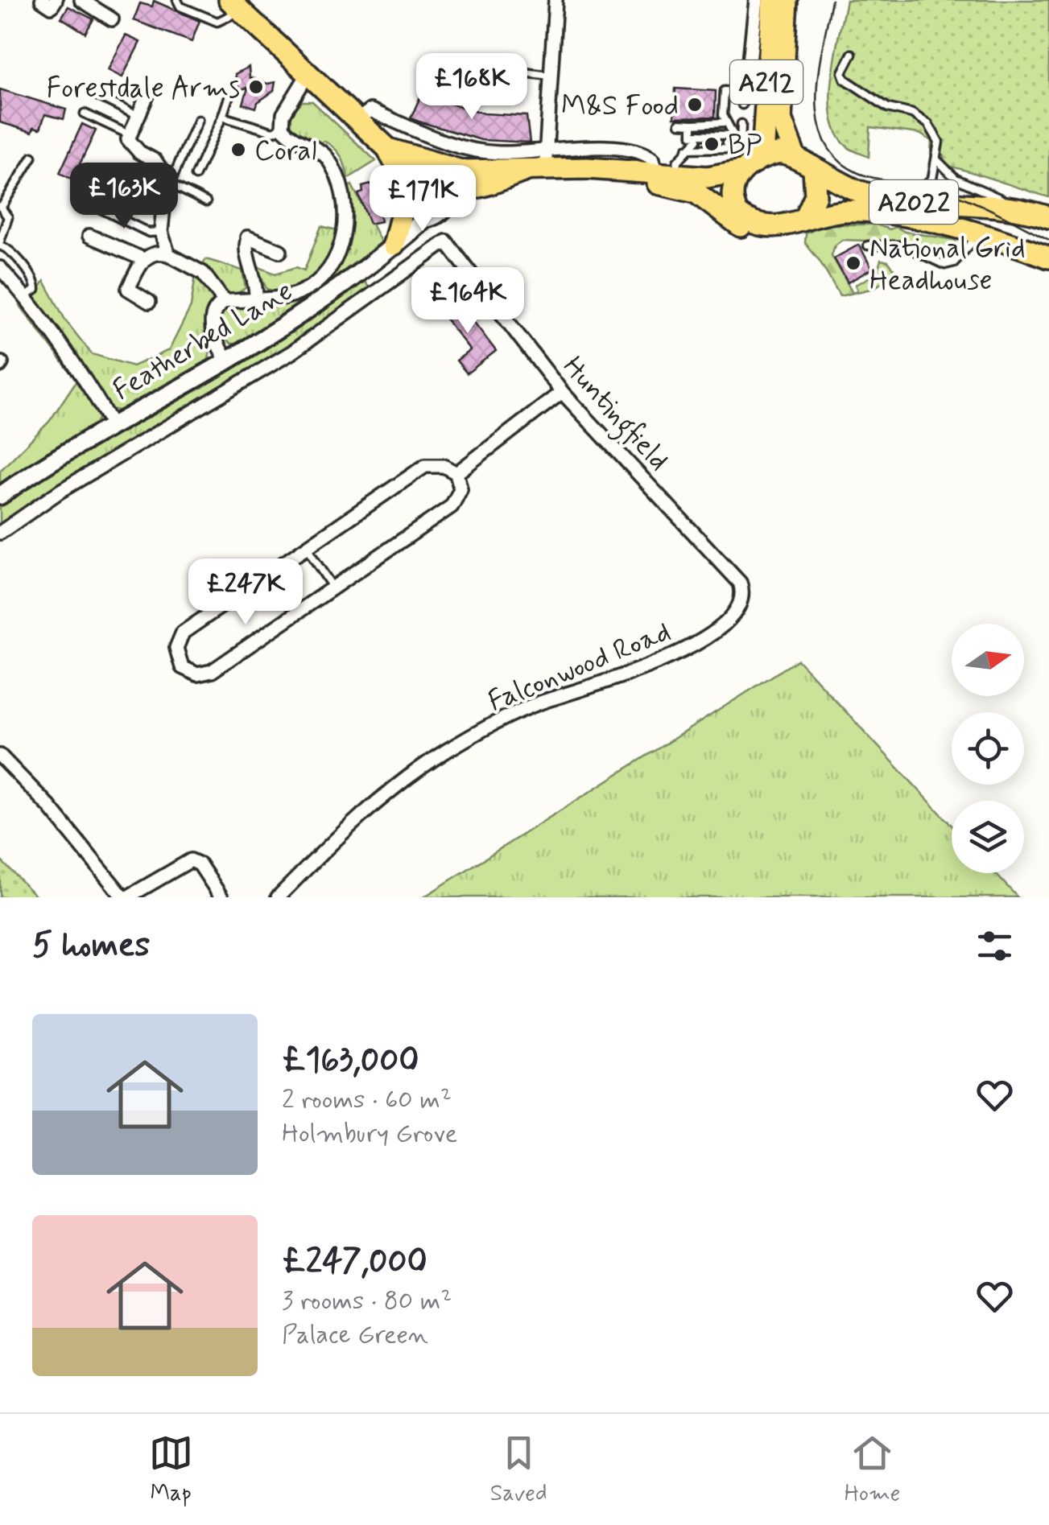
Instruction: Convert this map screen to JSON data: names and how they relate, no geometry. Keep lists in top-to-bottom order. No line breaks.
{"streets":{"main road":["A212","A2022"],"street":["Featherbed Lane","Huntingfield","Falconwood Road"]},"crossings":[["A212","A2022"],["Huntingfield","Falconwood Road"]],"places":["Forestdale Arms","M&S Food","BP","Coral","National Grid Headhouse"],"north":"right","page":{"price":["£168K","£163K","£171K","£164K","£247K"],"heading":"5 homes","list":[{"name":"£163,000","note":"2 rooms · 60 m² · Holmbury Grove"},{"name":"£247,000","note":"3 rooms · 80 m² · Palace Green"}],"tabs":["Map","Saved","Home"]}}
